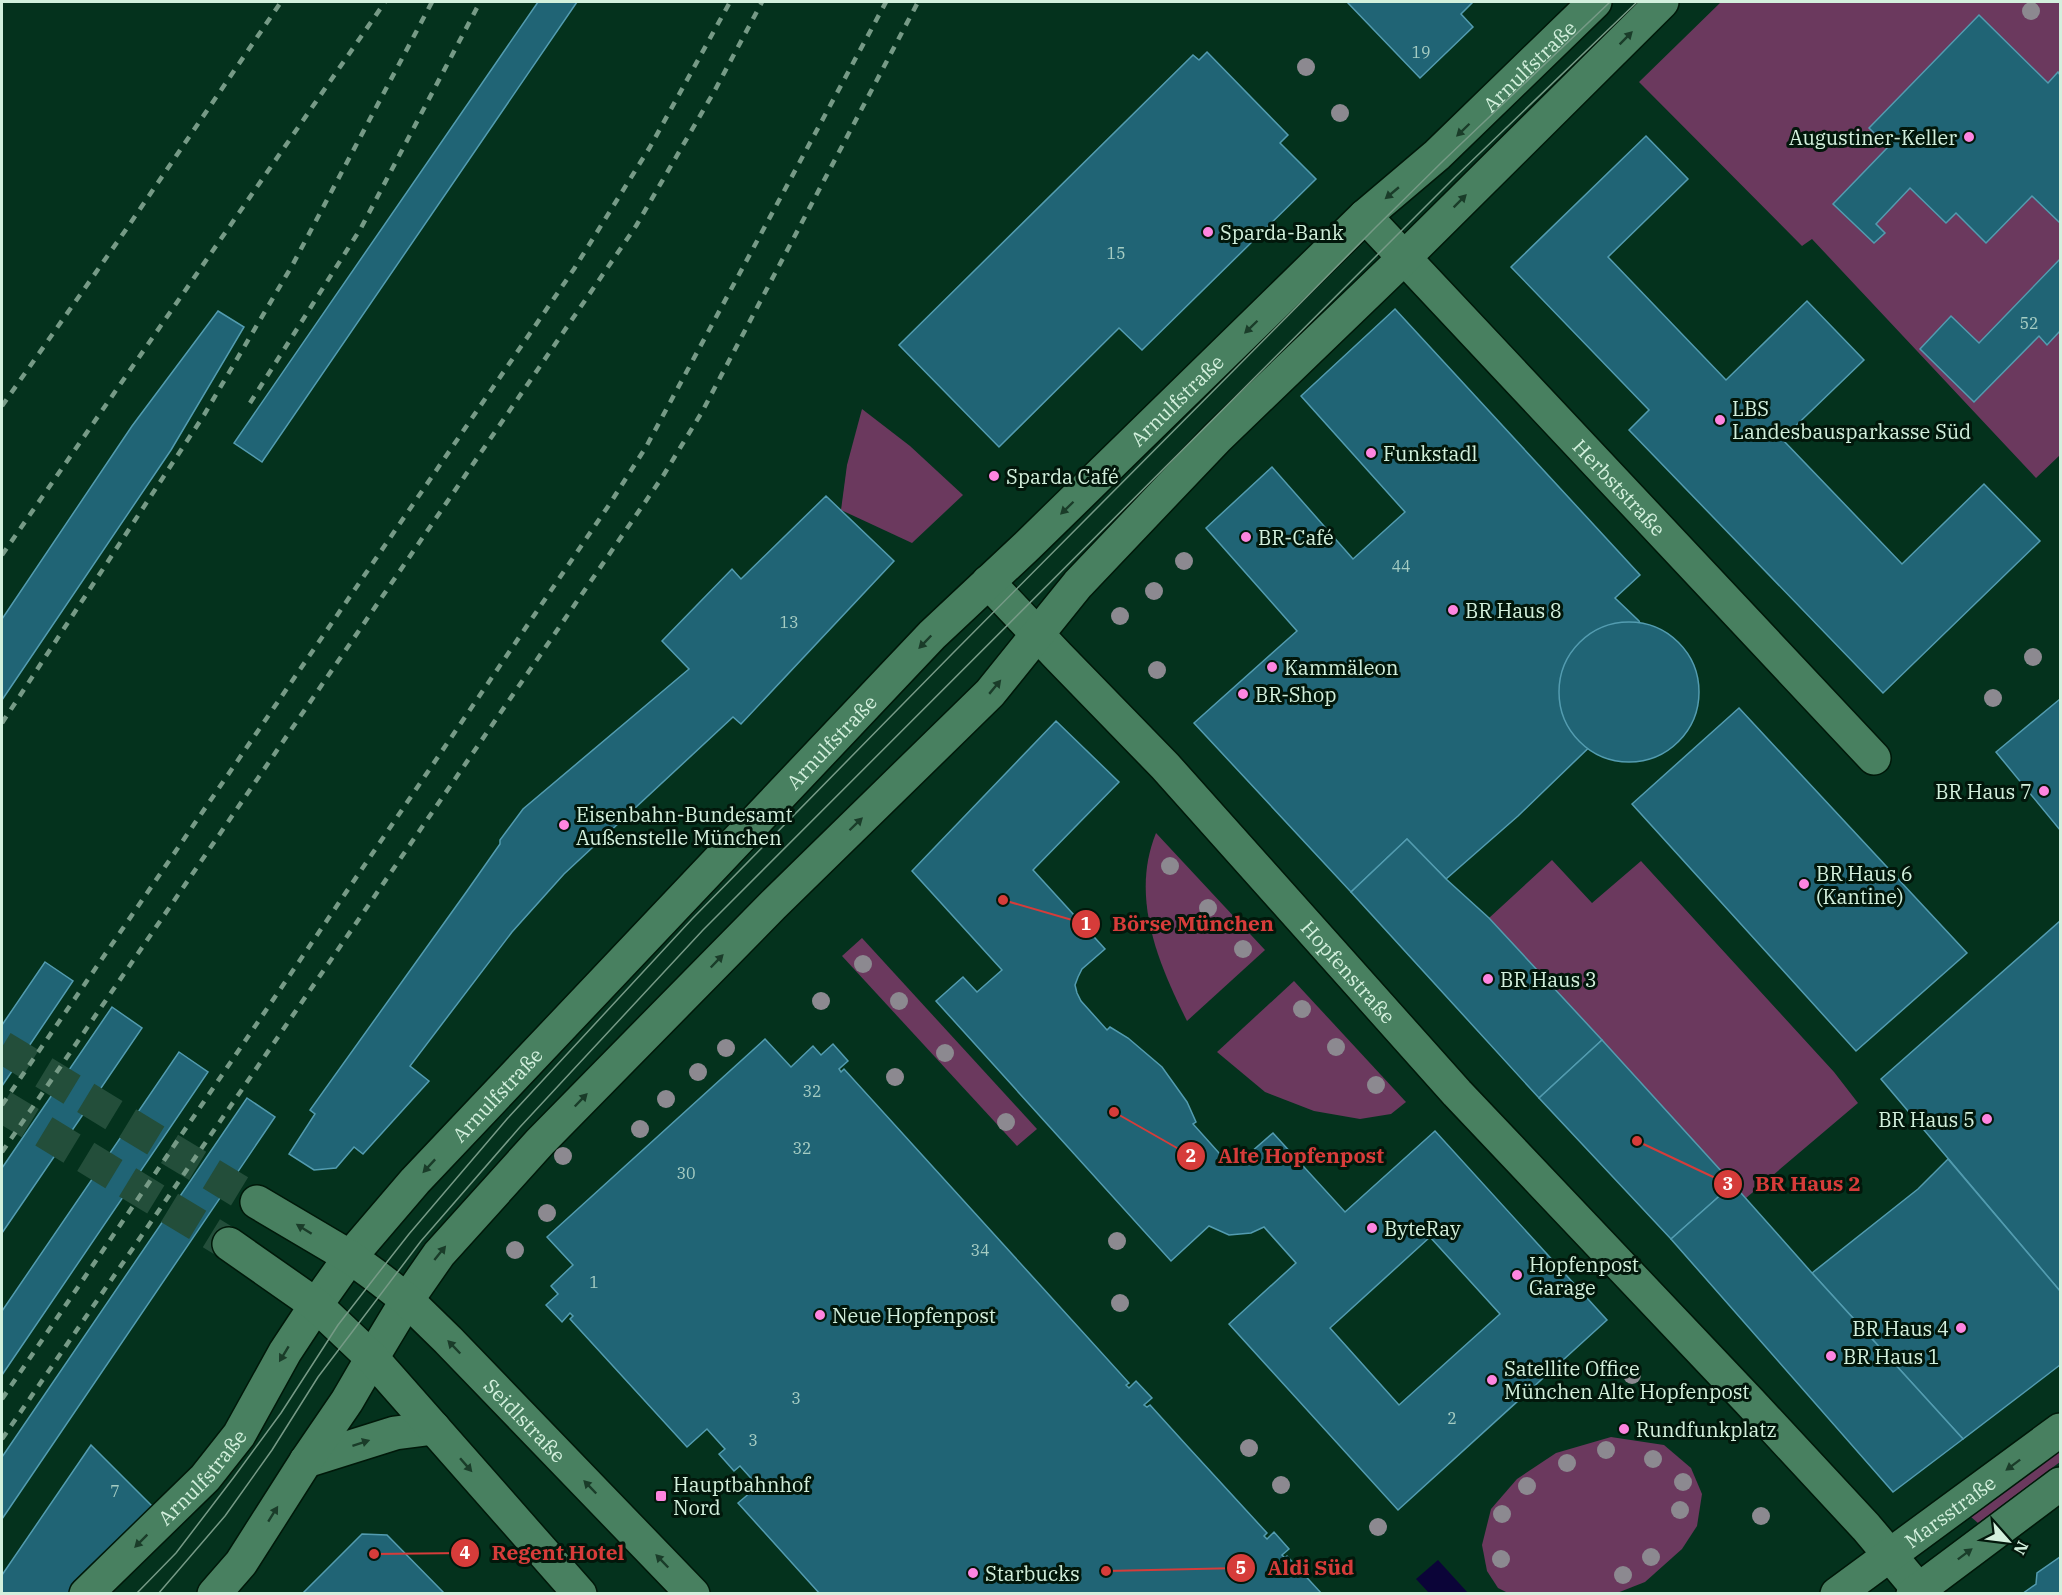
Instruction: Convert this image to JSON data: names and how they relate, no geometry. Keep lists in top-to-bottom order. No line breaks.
{"streets":{"street":["Arnulfstraße","Herbststraße","Hopfenstraße","Seidlstraße","Marsstraße"]},"crossings":[["Arnulfstraße","Herbststraße"],["Arnulfstraße","Hopfenstraße"],["Arnulfstraße","Seidlstraße"],["Hopfenstraße","Marsstraße"]],"places":{"other":["Augustiner-Keller","Sparda-Bank","LBS Landesbausparkasse Süd","Funkstadl","Sparda Café","BR-Café","BR Haus 8","Kammäleon","BR-Shop","BR Haus 7","Eisenbahn-Bundesamt Außenstelle München","BR Haus 6 (Kantine)","Börse München","BR Haus 3","Alte Hopfenpost","BR Haus 5","BR Haus 2","ByteRay","Hopfenpost Garage","Neue Hopfenpost","BR Haus 4","BR Haus 1","Satellite Office München Alte Hopfenpost","Rundfunkplatz","Regent Hotel","Aldi Süd","Starbucks"],"transit":["Hauptbahnhof Nord"]},"house_numbers":["19","15","52","44","13","32","32","30","34","1","3","2","3","7"],"north":"bottom right"}
